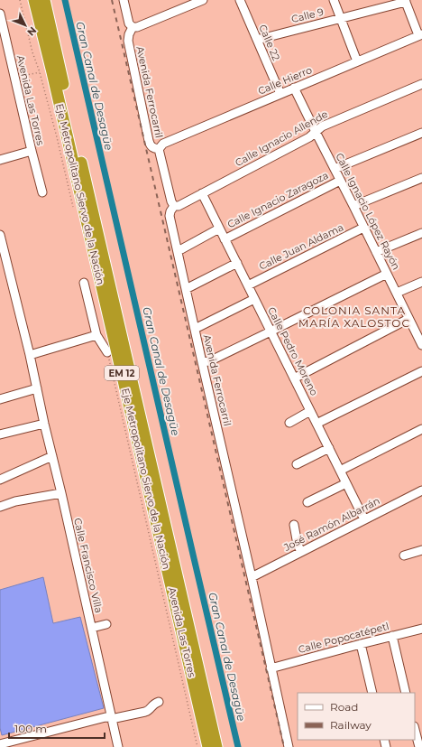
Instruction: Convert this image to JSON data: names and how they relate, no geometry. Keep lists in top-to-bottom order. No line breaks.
{"streets":{"highway":["Eje Metropolitano Siervo de la Nación","EM 12"],"street":["Calle 9","Calle 22","Calle Hierro","Avenida Ferrocarril","Avenida Las Torres","Calle Ignacio Allende","Calle Ignacio Zaragoza","Calle Ignacio López Rayón","Calle Juan Aldama","Calle Pedro Moreno","José Ramón Albarrán","Calle Francisco Villa","Calle Popocatépetl"]},"crossings":[["Calle 9","Calle 22"],["Calle 22","Calle Hierro"],["Calle Hierro","Avenida Ferrocarril"],["Calle Hierro","Calle Ignacio López Rayón"],["Avenida Ferrocarril","Calle Ignacio Allende"],["Avenida Ferrocarril","Calle Ignacio Zaragoza"],["Avenida Ferrocarril","José Ramón Albarrán"],["Avenida Ferrocarril","Calle Popocatépetl"],["Calle Ignacio Allende","Calle Ignacio López Rayón"],["Calle Ignacio Allende","Calle Pedro Moreno"],["Calle Ignacio Zaragoza","Calle Ignacio López Rayón"],["Calle Ignacio Zaragoza","Calle Pedro Moreno"],["Calle Ignacio López Rayón","Calle Juan Aldama"],["Calle Juan Aldama","Calle Pedro Moreno"],["Calle Pedro Moreno","José Ramón Albarrán"]],"districts":["COLONIA SANTA MARÍA XALOSTOC"],"water":["Gran Canal de Desagüe"],"legend":["Road","Railway"],"scale_bar":"100 m","north":"bottom right"}
